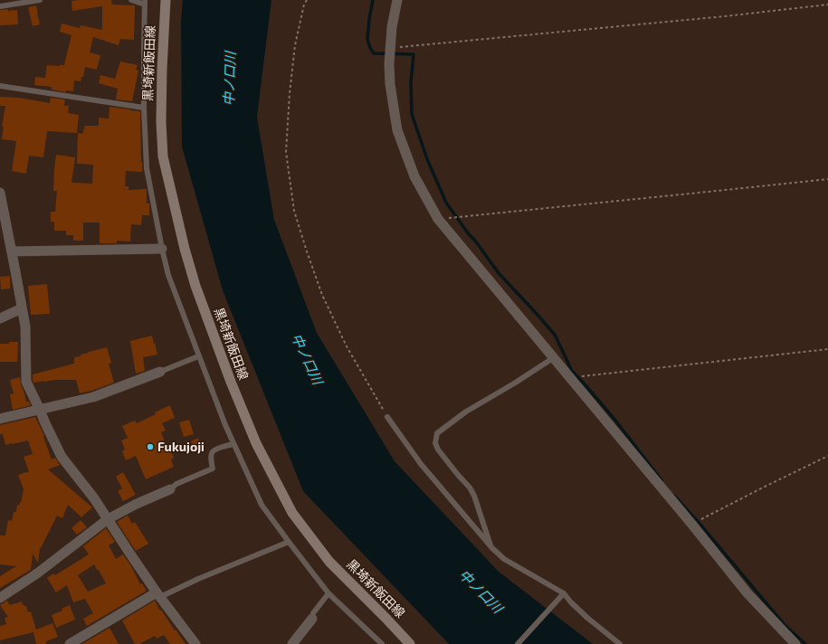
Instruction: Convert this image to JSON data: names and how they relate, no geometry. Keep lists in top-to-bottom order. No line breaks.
{"streets":{"main road":["黒埼新飯田線"]},"water":["中ノ口川"],"places":["Fukujoji"]}
